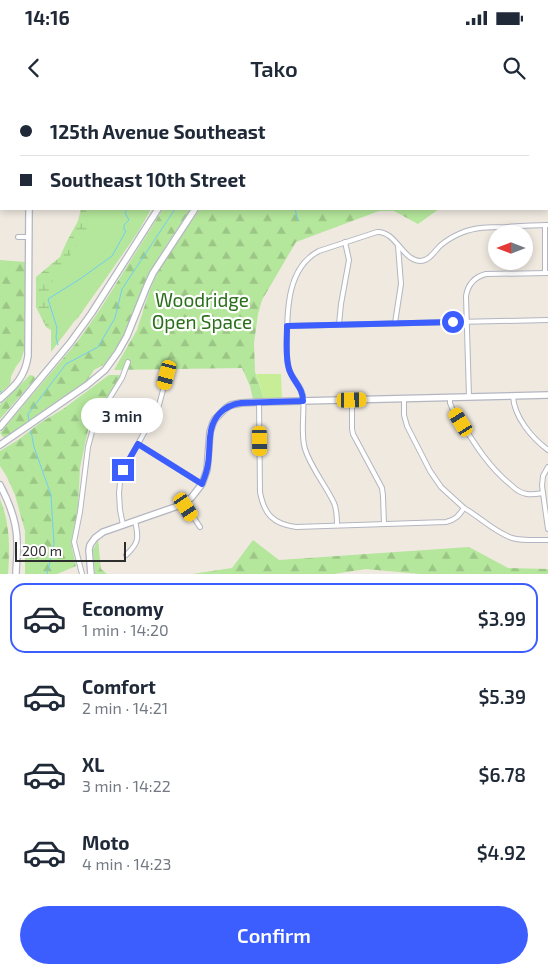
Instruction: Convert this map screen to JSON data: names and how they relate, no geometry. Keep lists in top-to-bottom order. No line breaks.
{"parks":["Woodridge Open Space"],"scale_bar":"200 m","north":"left","page":{"status":"14:16","header":"Tako","banner":["125th Avenue Southeast","Southeast 10th Street"],"bubble":"3 min","scale":"200 m","list":[{"name":"Economy","note":"1 min · 14:20","value":"$3.99"},{"name":"Comfort","note":"2 min · 14:21","value":"$5.39"},{"name":"XL","note":"3 min · 14:22","value":"$6.78"},{"name":"Moto","note":"4 min · 14:23","value":"$4.92"}],"buttons":"Confirm"}}
